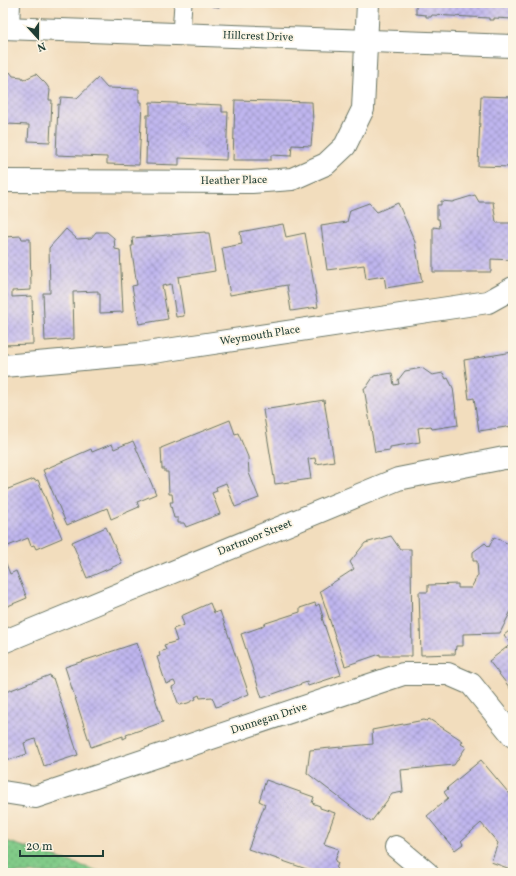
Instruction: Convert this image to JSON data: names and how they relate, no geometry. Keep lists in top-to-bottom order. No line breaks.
{"streets":{"street":["Hillcrest Drive","Heather Place","Weymouth Place","Dartmoor Street","Dunnegan Drive"]},"crossings":[["Hillcrest Drive","Heather Place"]],"scale_bar":"20 m","north":"bottom"}
